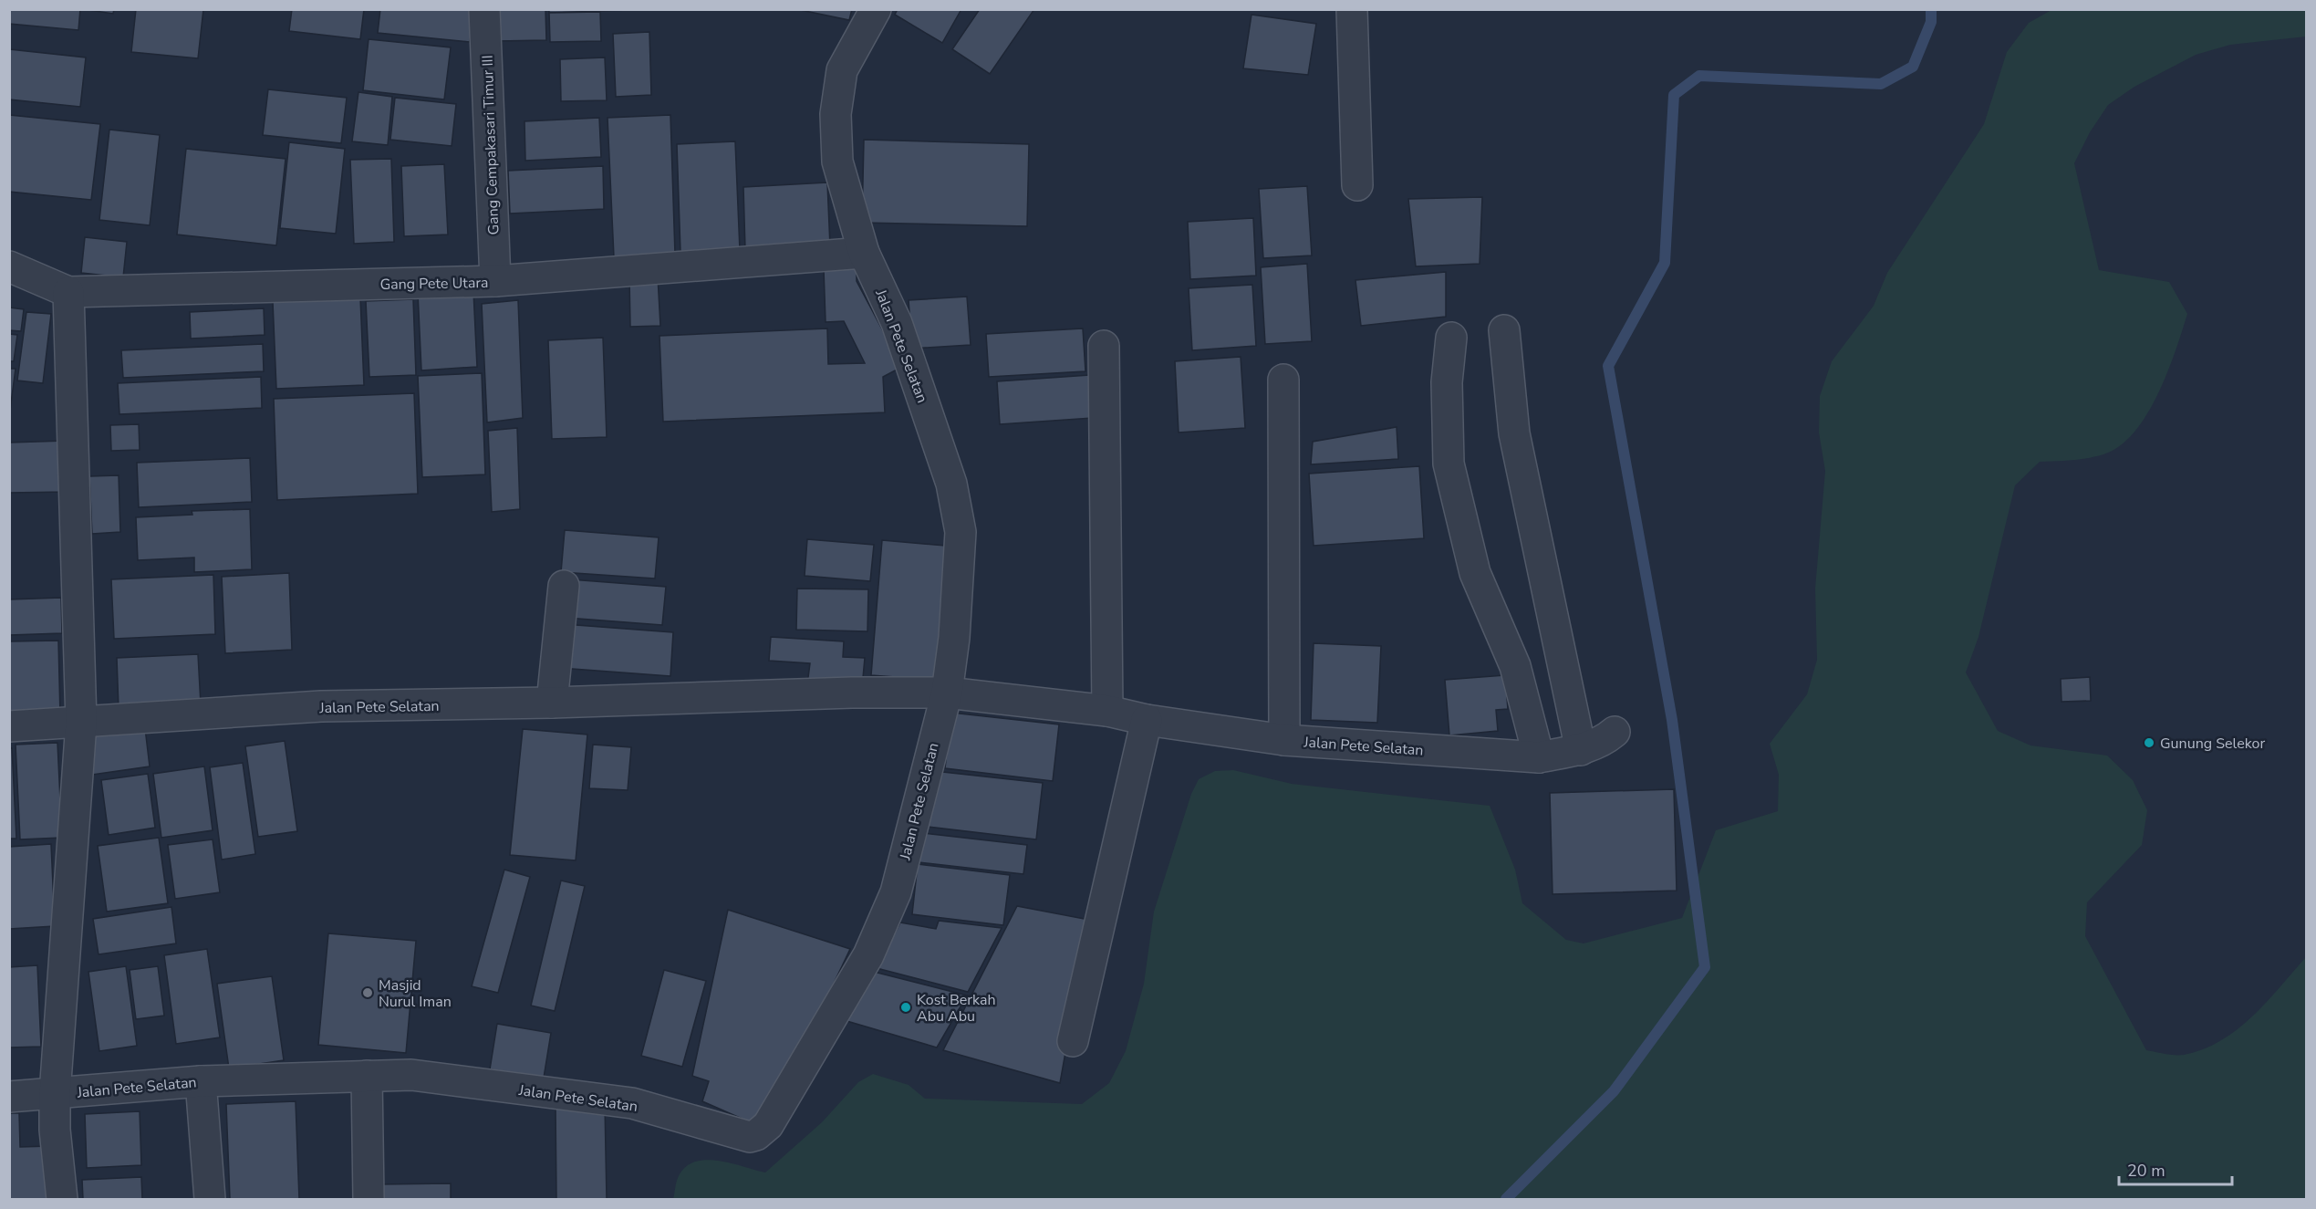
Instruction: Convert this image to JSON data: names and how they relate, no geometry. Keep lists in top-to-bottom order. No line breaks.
{"streets":{"street":["Gang Cempakasari Timur III","Gang Pete Utara","Jalan Pete Selatan"]},"crossings":[["Gang Cempakasari Timur III","Gang Pete Utara"],["Gang Pete Utara","Jalan Pete Selatan"]],"places":["Gunung Selekor","Masjid Nurul Iman","Kost Berkah Abu Abu"],"scale_bar":"20 m"}
